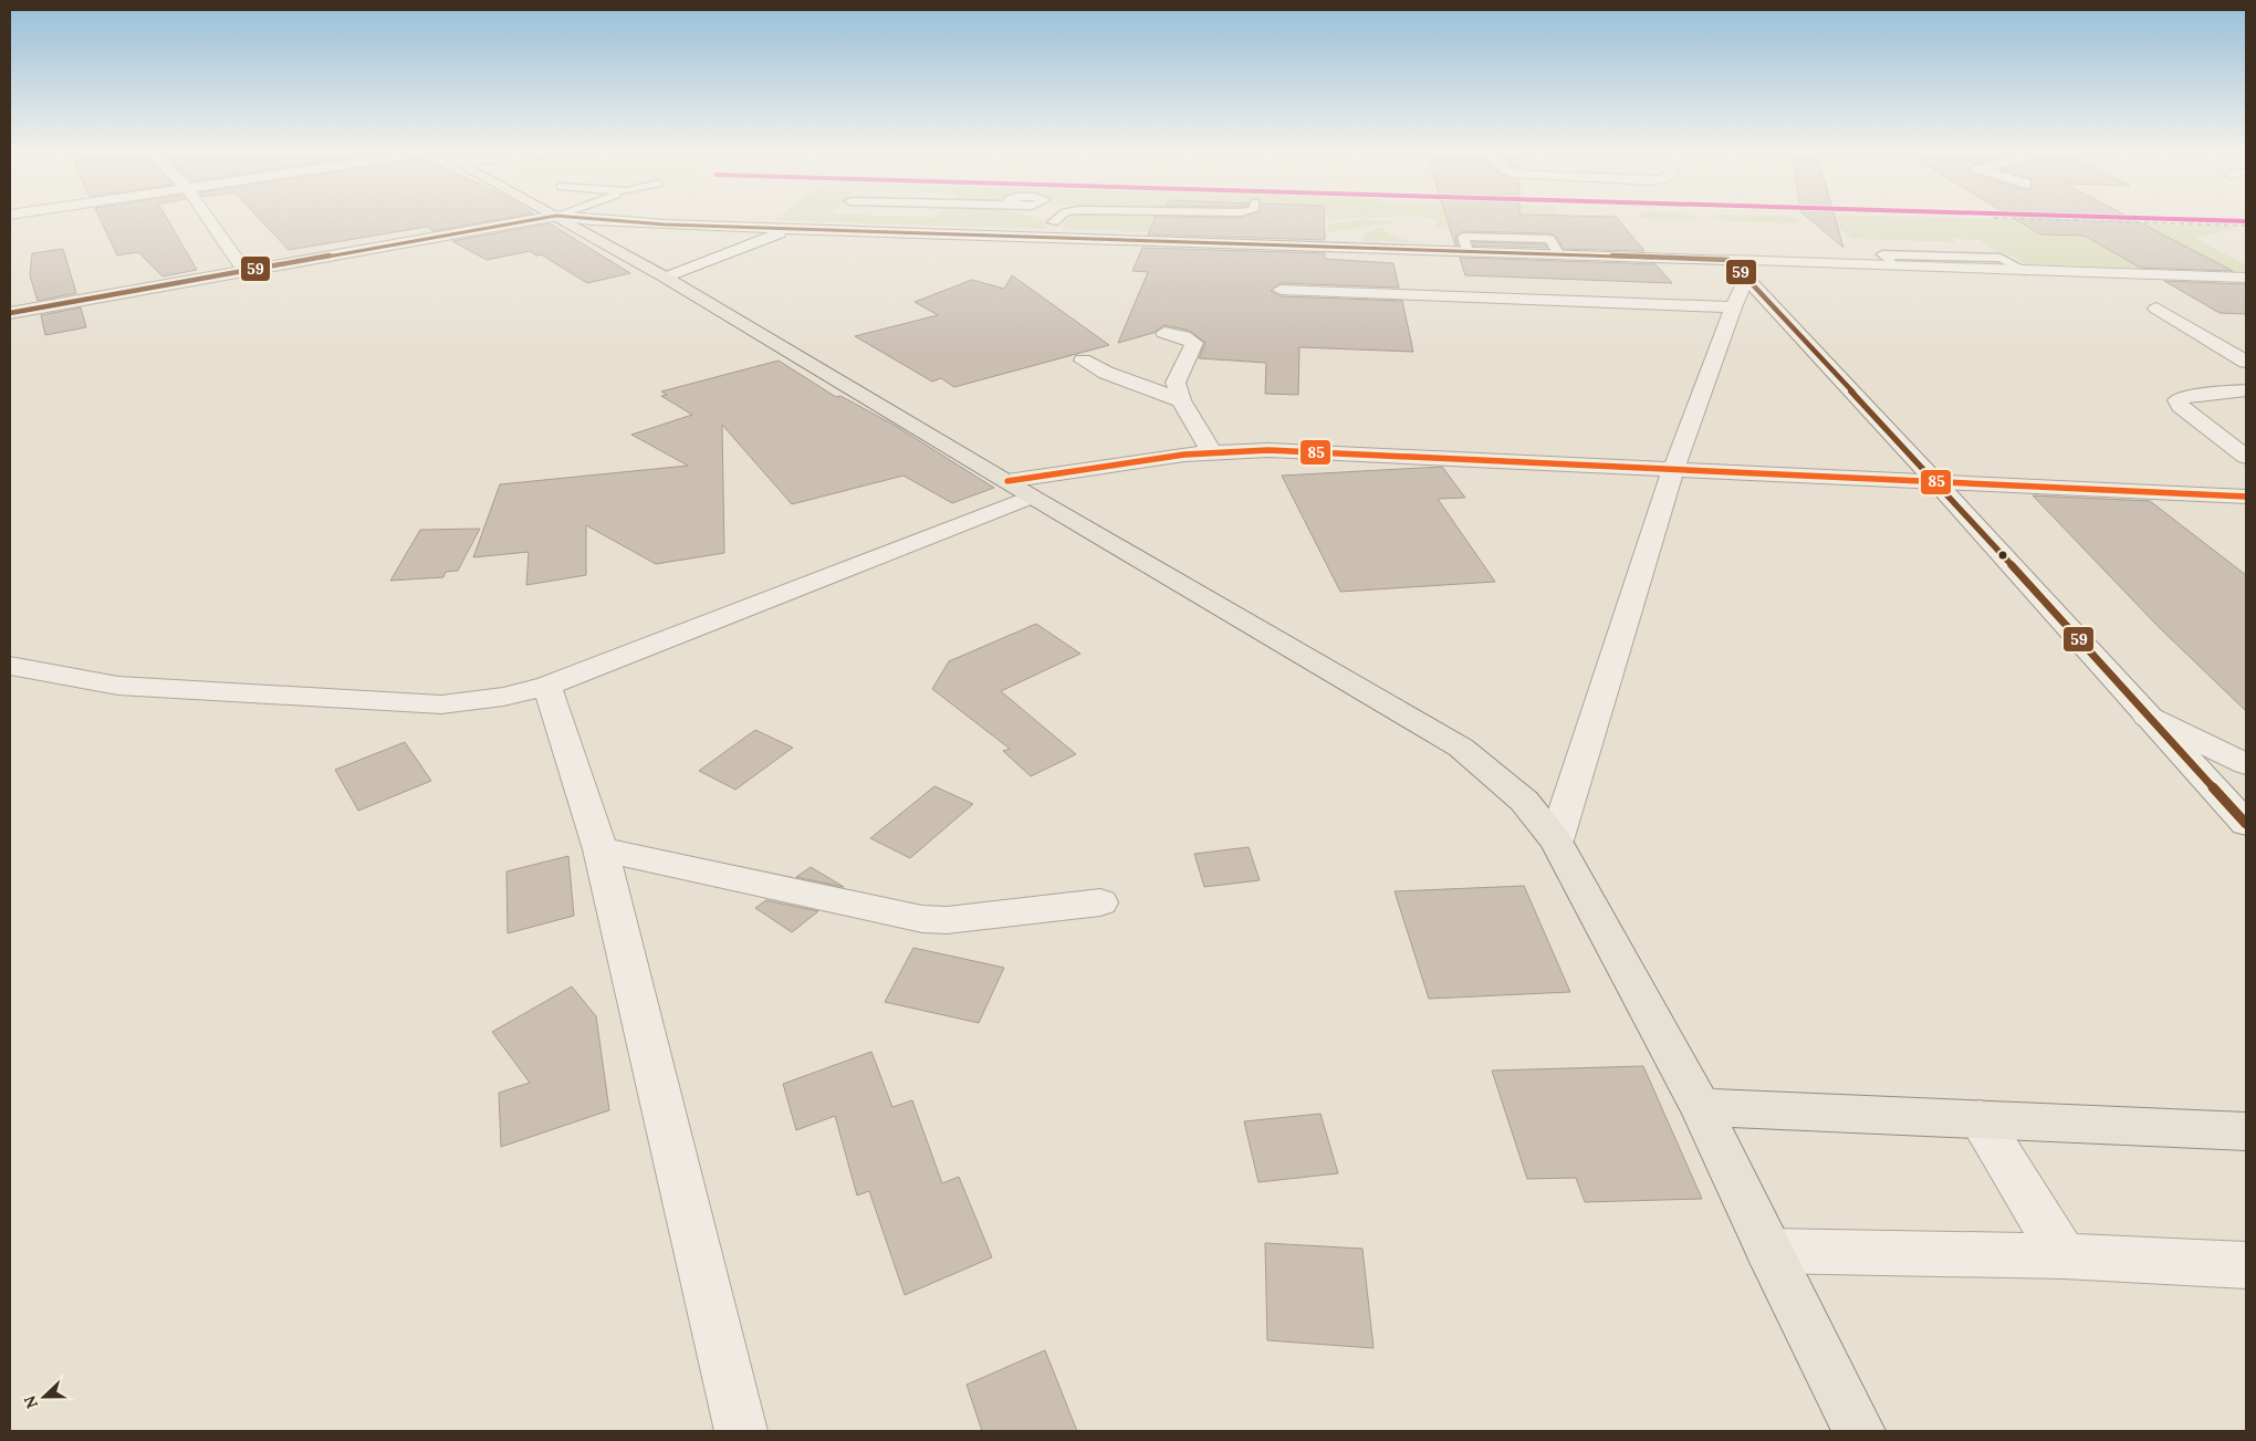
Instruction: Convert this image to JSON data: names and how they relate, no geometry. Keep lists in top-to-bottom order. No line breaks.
{"lines":["transit line 59","transit line 85"],"north":"left"}
